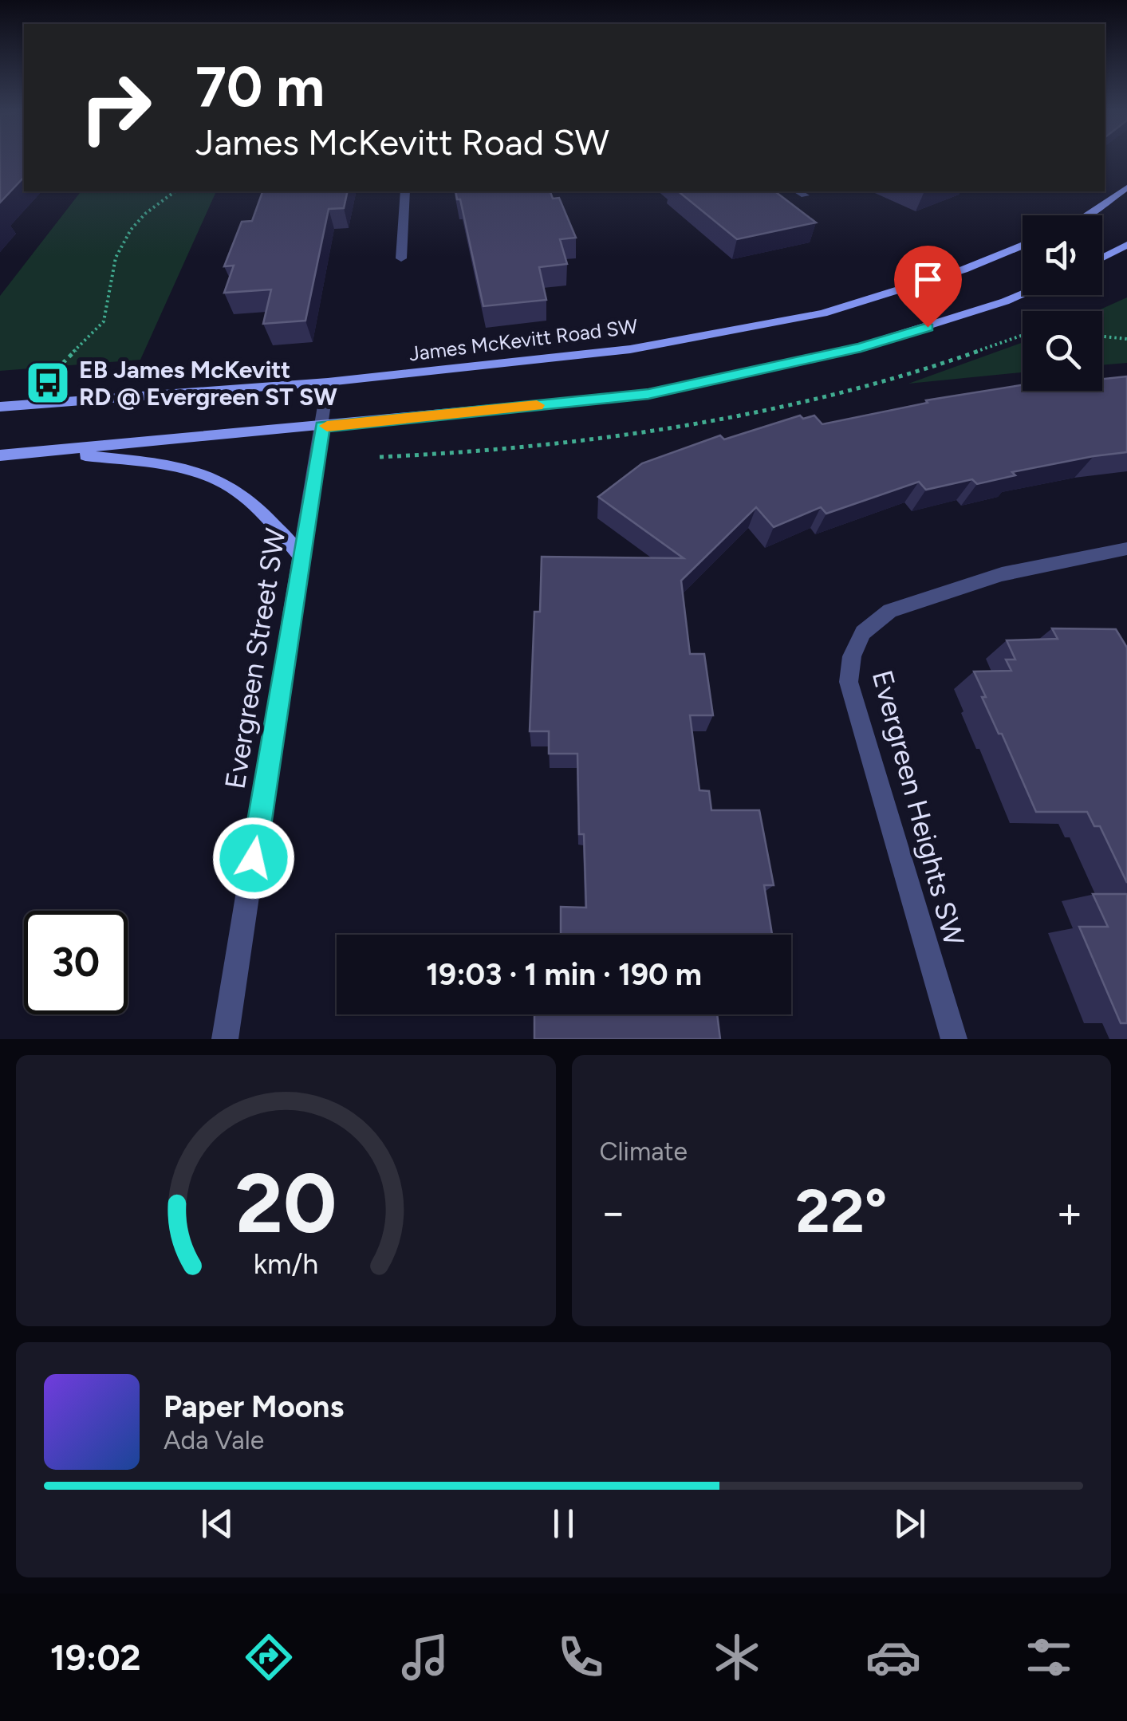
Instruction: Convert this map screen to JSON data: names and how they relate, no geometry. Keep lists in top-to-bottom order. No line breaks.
{"streets":{"main road":["James McKevitt Road SW"],"street":["Evergreen Street SW","Evergreen Heights SW"]},"crossings":[["James McKevitt Road SW","Evergreen Street SW"]],"places":{"bus stop":["EB James McKevitt RD @ Evergreen ST SW"]},"page":{"turn":["70 m","James McKevitt Road SW"],"limit":"30","trip":"19:03 · 1 min · 190 m","tile":"Climate","heat":["−","22°","+"],"song":["Paper Moons","Ada Vale"],"tabs":"19:02","gauge":["20","km/h"]}}
